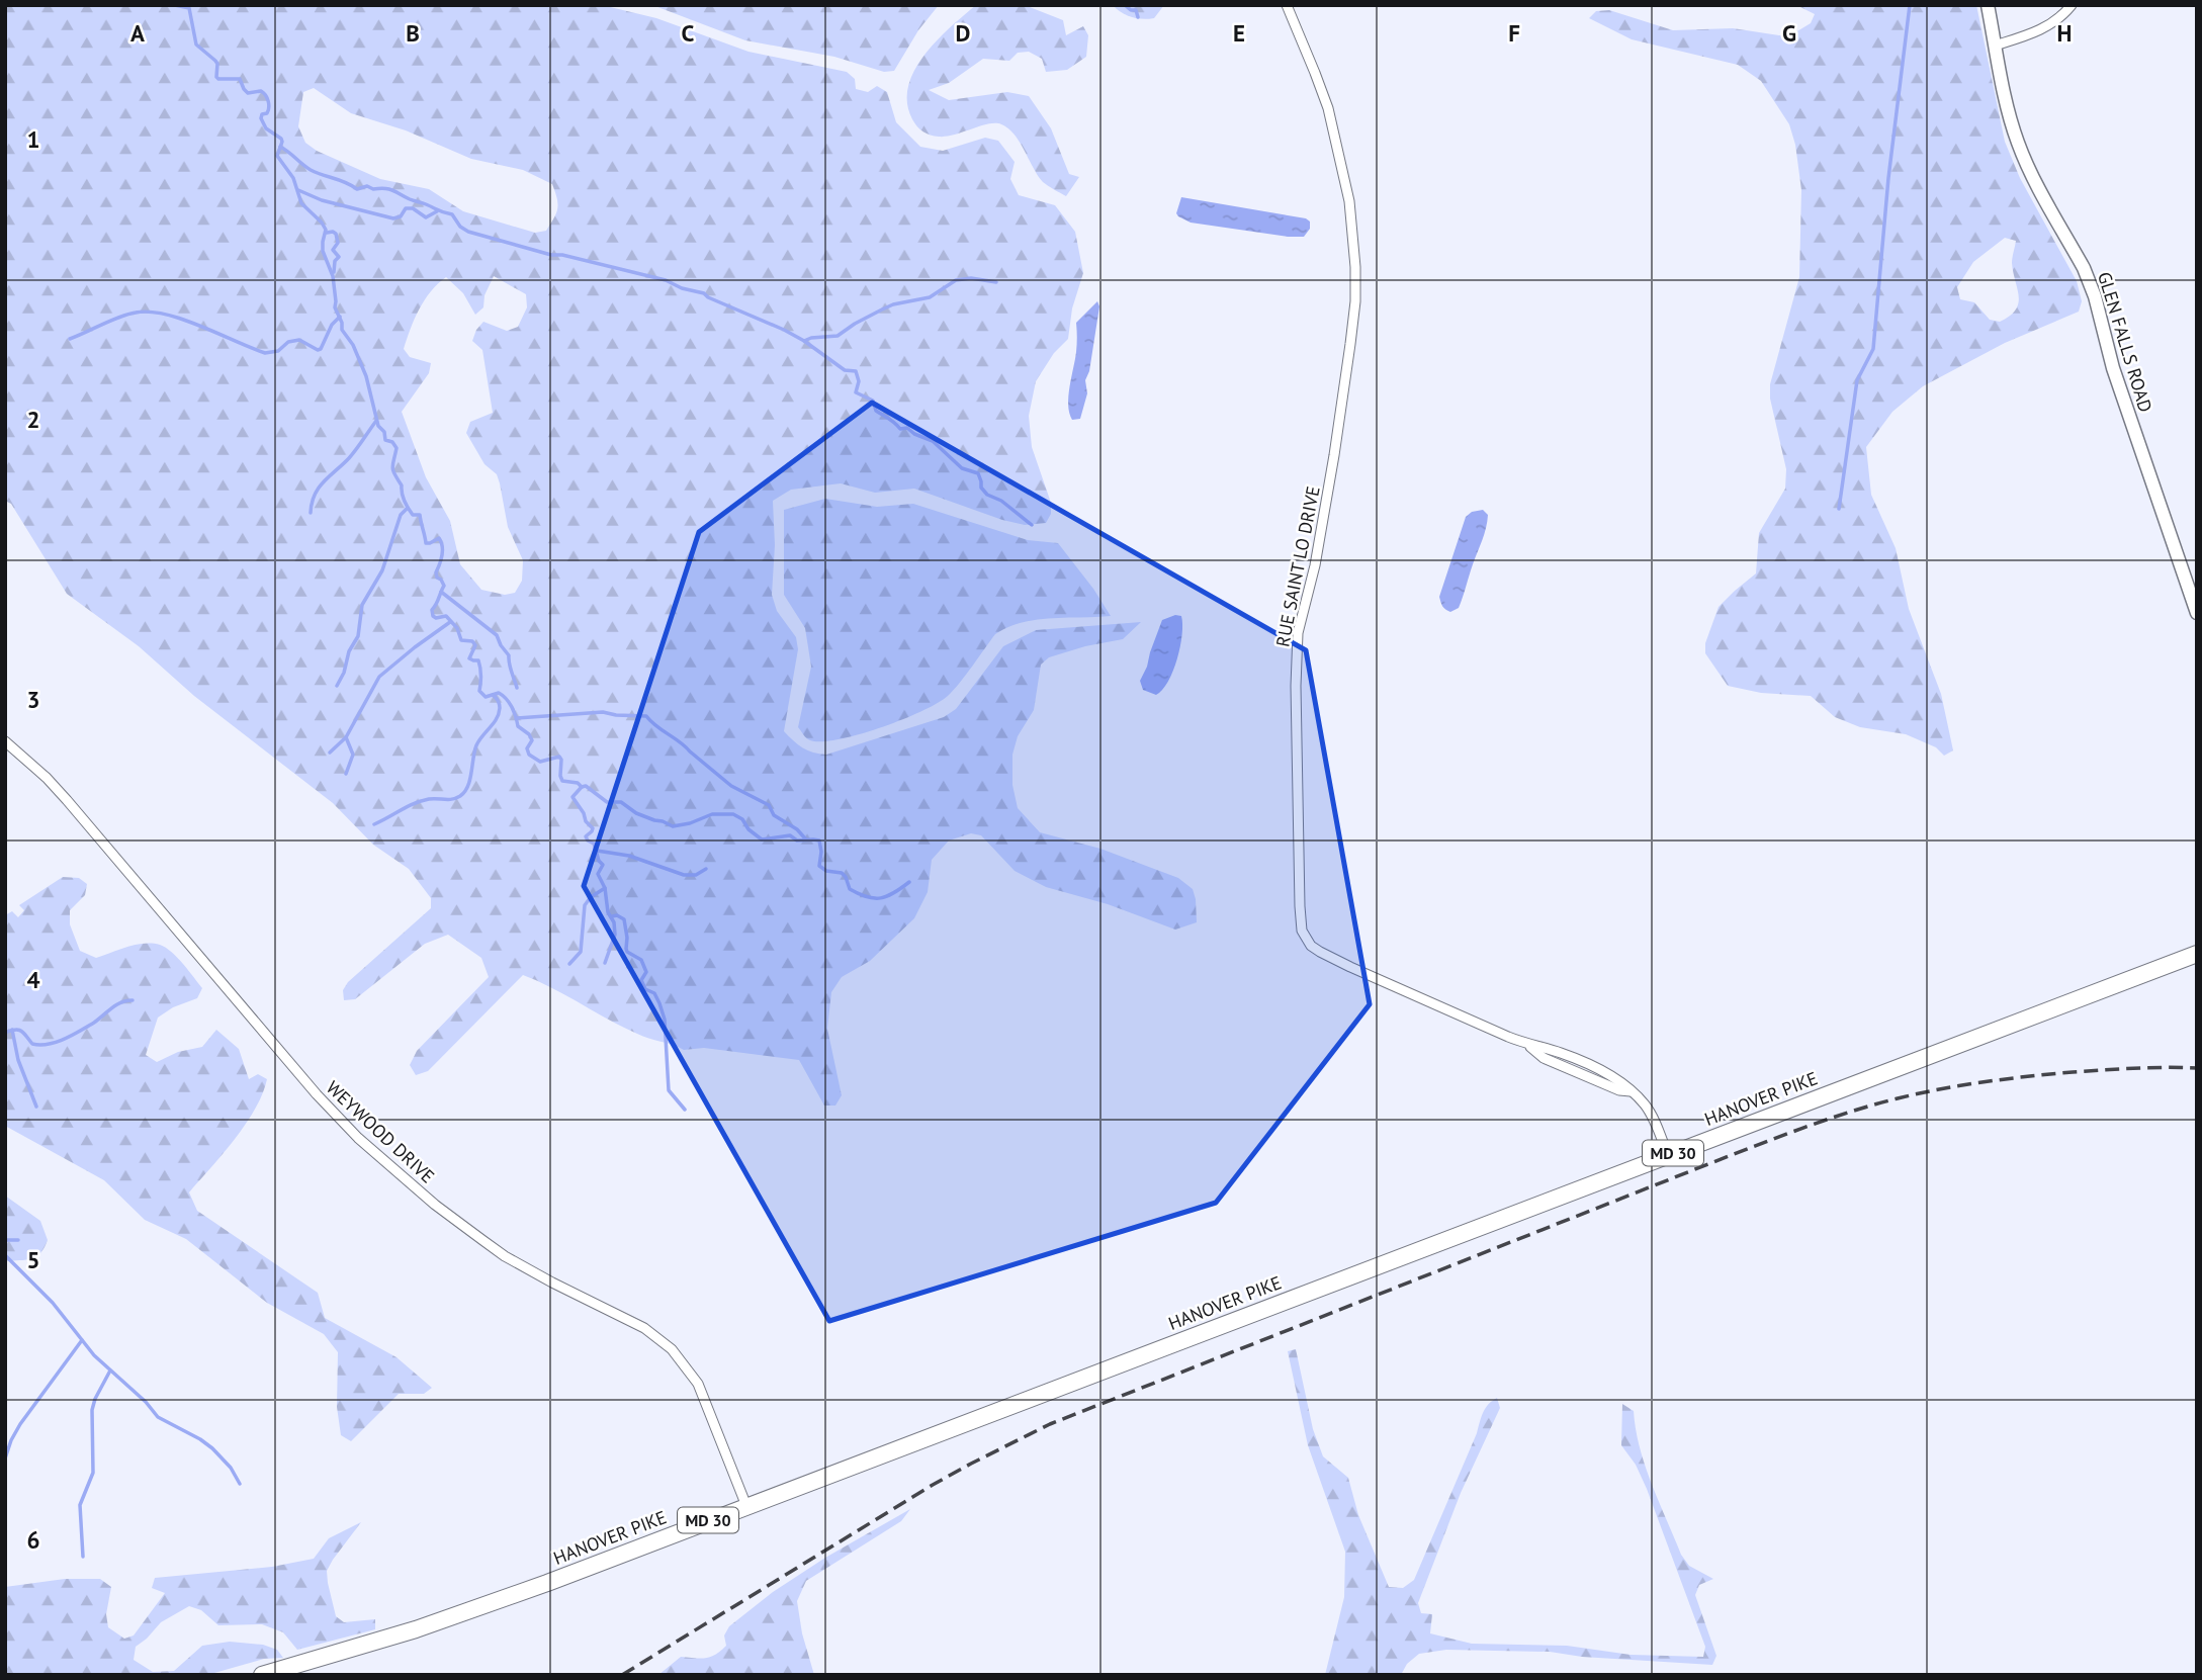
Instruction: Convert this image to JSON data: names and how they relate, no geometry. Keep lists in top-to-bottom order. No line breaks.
{"streets":{"highway":["HANOVER PIKE","MD 30"],"street":["GLEN FALLS ROAD","RUE SAINT LO DRIVE","WEYWOOD DRIVE"]},"crossings":[["RUE SAINT LO DRIVE","HANOVER PIKE"],["HANOVER PIKE","WEYWOOD DRIVE"]],"grid":{"columns":["A","B","C","D","E","F","G","H"],"rows":["1","2","3","4","5","6"]}}
